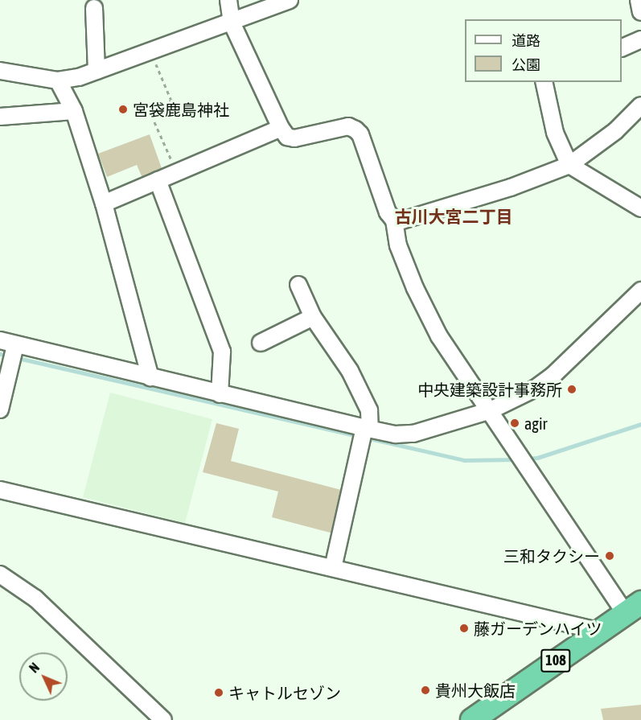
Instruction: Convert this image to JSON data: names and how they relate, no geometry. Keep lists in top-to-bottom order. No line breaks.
{"streets":{"highway":["108"]},"districts":["古川大宮二丁目"],"places":["宮袋鹿島神社","中央建築設計事務所","agir","三和タクシー","藤ガーデンハイツ","貴州大飯店","キャトルセゾン"],"legend":["道路","公園"],"north":"top left"}
